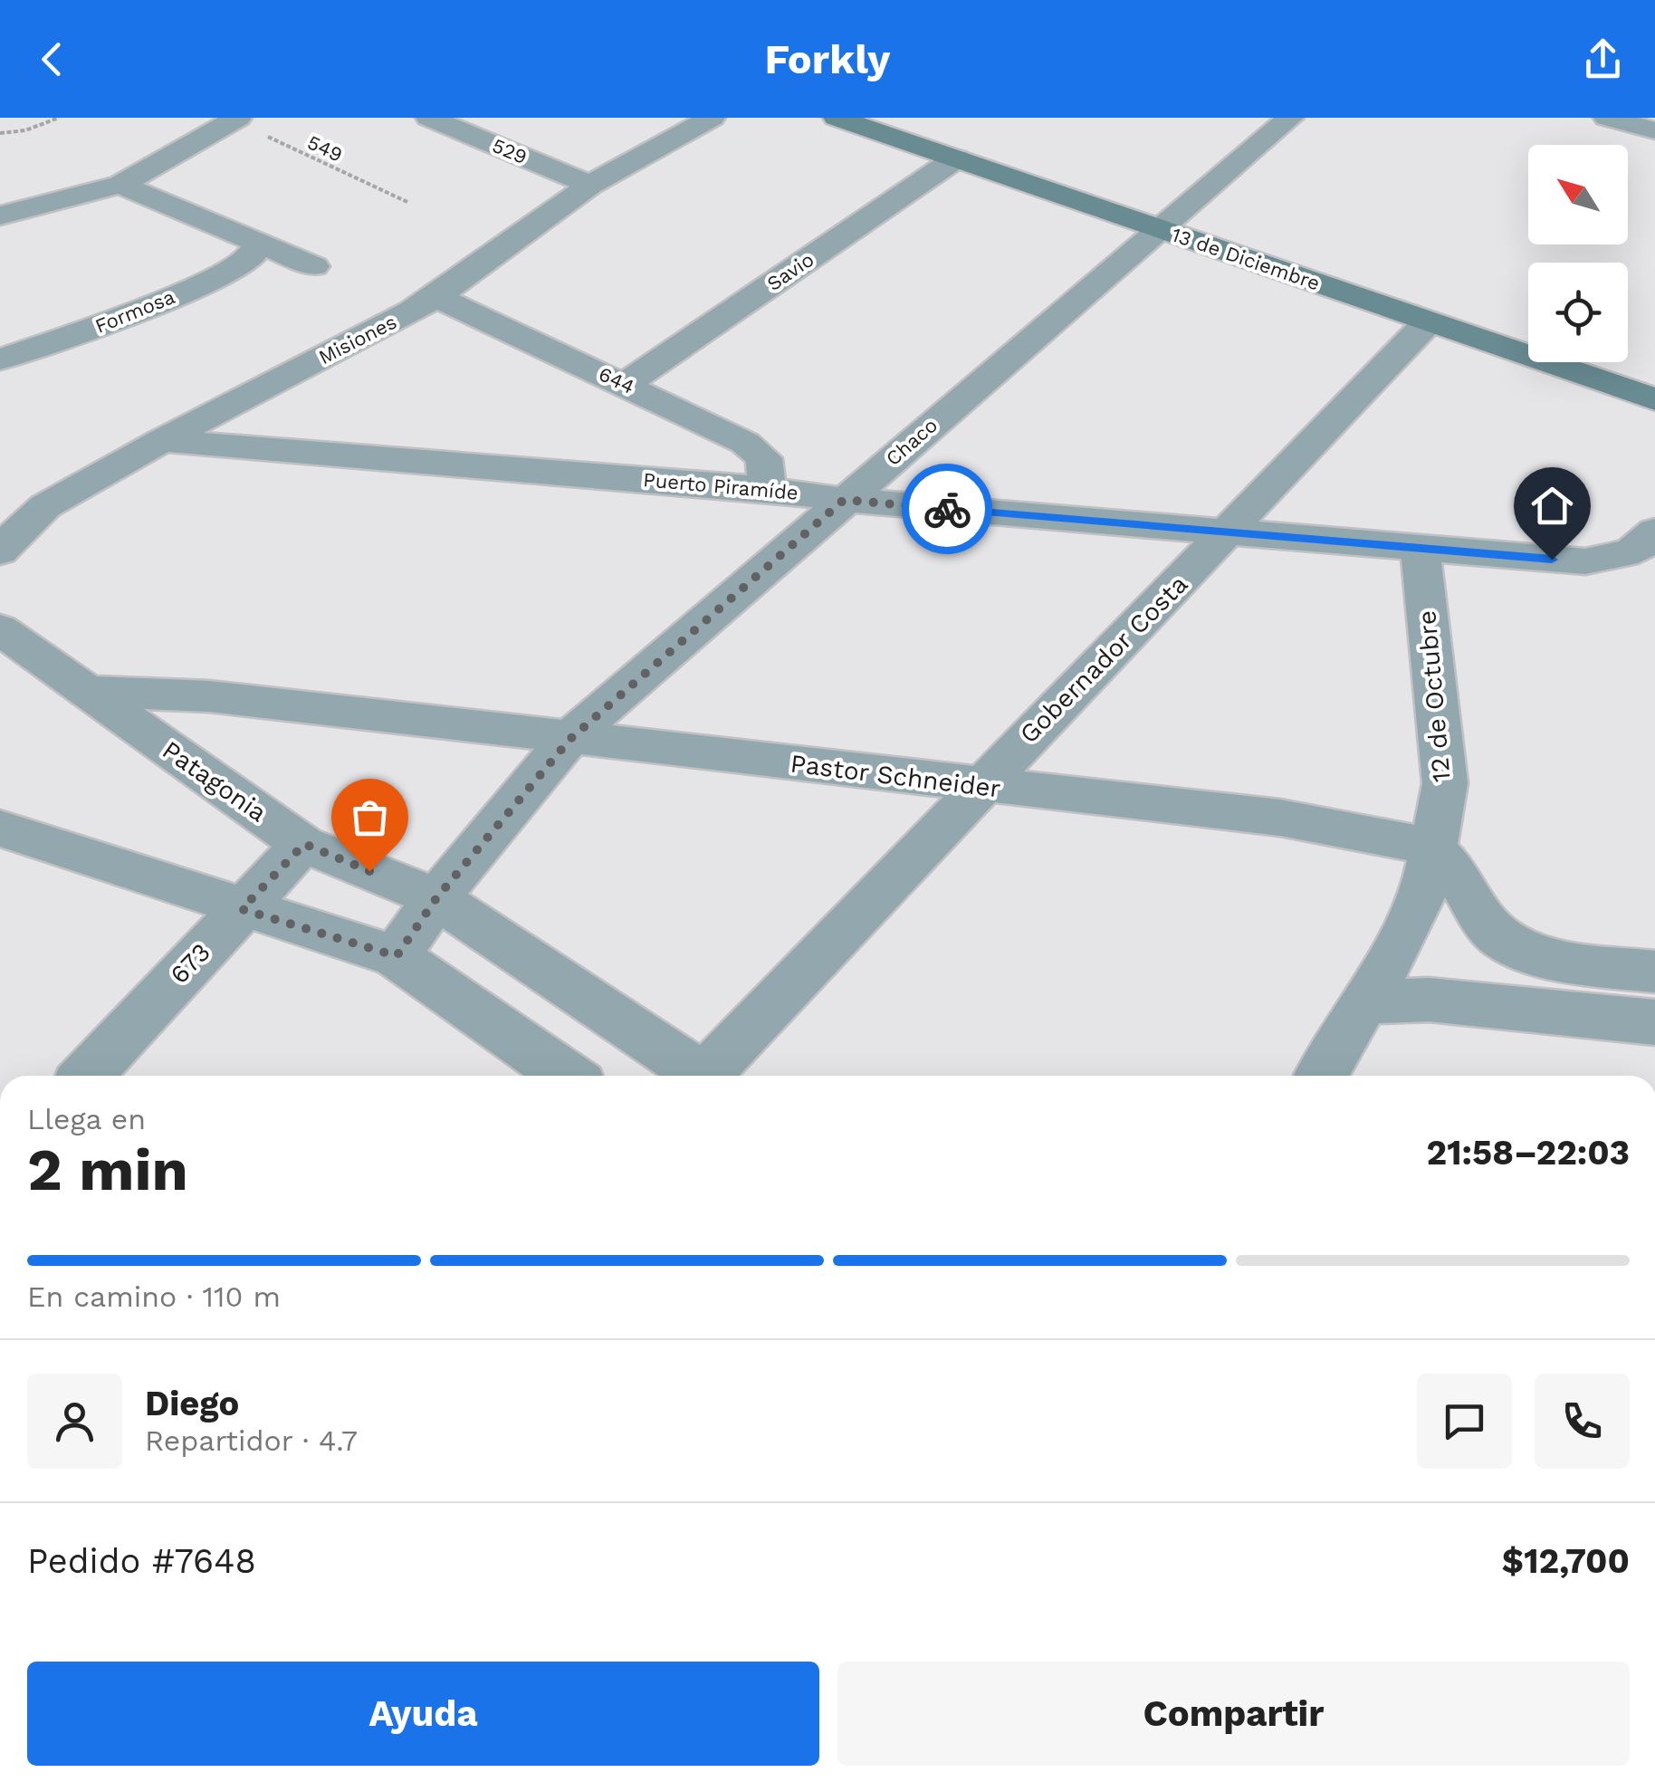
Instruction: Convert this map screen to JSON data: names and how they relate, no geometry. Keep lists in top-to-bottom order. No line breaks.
{"streets":{"street":["529","13 de Diciembre","Savio","Formosa","Misiones","644","Chaco","Puerto Piramíde","Gobernador Costa","12 de Octubre","Pastor Schneider","Patagonia","673"],"path":["549"]},"crossings":[["529","Misiones"],["13 de Diciembre","Savio"],["13 de Diciembre","Chaco"],["13 de Diciembre","Gobernador Costa"],["Savio","644"],["Misiones","644"],["Misiones","Puerto Piramíde"],["644","Puerto Piramíde"],["Chaco","Puerto Piramíde"],["Chaco","Pastor Schneider"],["Chaco","Patagonia"],["Puerto Piramíde","Gobernador Costa"],["Puerto Piramíde","12 de Octubre"],["Gobernador Costa","Pastor Schneider"],["12 de Octubre","Pastor Schneider"],["Pastor Schneider","Patagonia"],["Patagonia","673"]],"north":"top left","page":{"header":"Forkly","heading":["2 min","Llega en","21:58–22:03"],"panel":["Diego","Repartidor · 4.7","Pedido #7648","$12,700"],"bar":"En camino · 110 m","buttons":["Ayuda","Compartir"]}}
